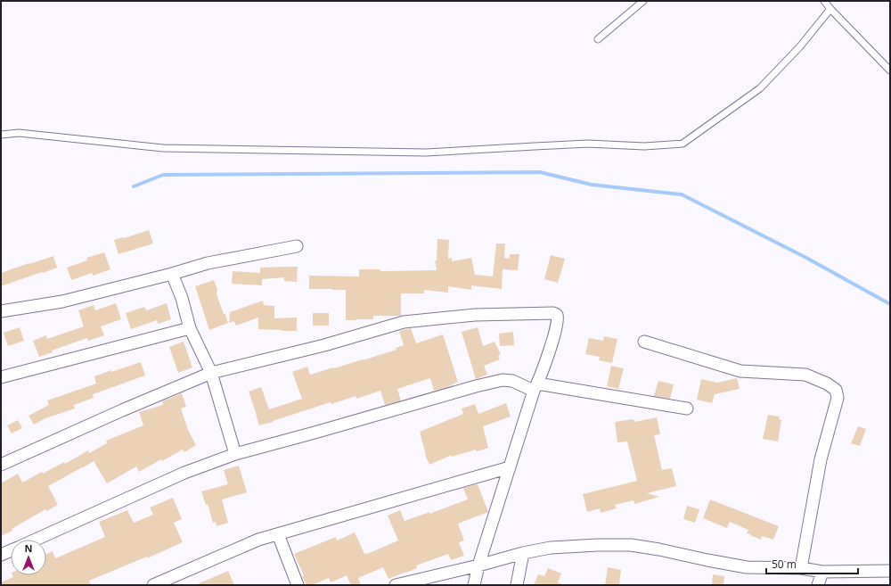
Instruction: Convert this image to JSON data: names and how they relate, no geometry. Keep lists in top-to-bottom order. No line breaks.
{"scale_bar":"50 m","north":"top"}
